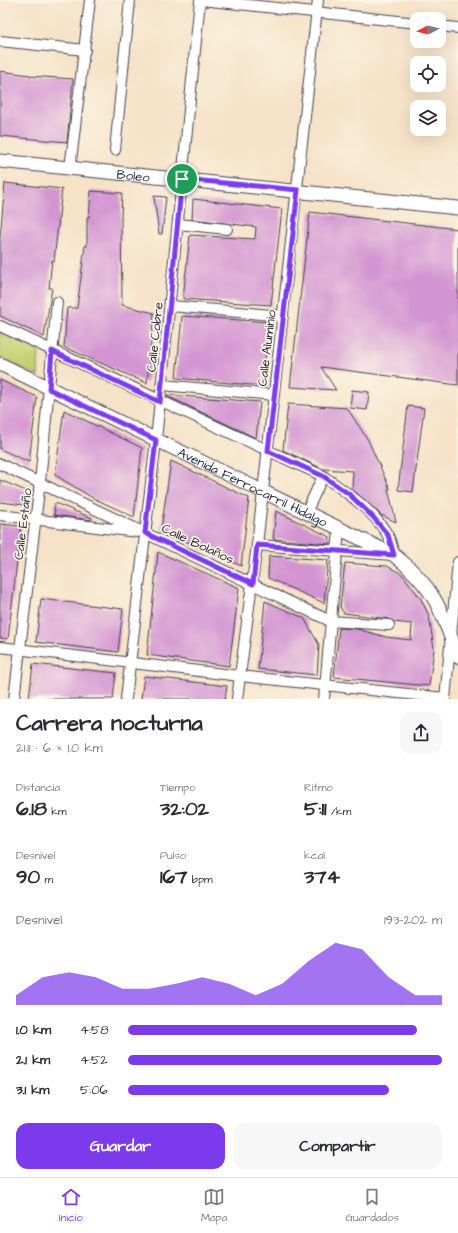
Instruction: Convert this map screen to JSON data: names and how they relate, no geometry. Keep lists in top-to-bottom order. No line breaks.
{"streets":{"main road":["Boleo","Avenida Ferrocarril Hidalgo"],"street":["Calle Cobre","Calle Aluminio","Calle Estaño","Calle Bolaños"]},"crossings":[["Boleo","Calle Cobre"],["Boleo","Calle Aluminio"],["Calle Cobre","Avenida Ferrocarril Hidalgo"],["Calle Cobre","Calle Bolaños"],["Calle Aluminio","Avenida Ferrocarril Hidalgo"],["Calle Aluminio","Calle Bolaños"],["Avenida Ferrocarril Hidalgo","Calle Estaño"],["Calle Estaño","Calle Bolaños"]],"north":"left","page":{"heading":["Carrera nocturna","21:11 · 6 × 1.0 km"],"stats":[["Distancia","6.18 km"],["Tiempo","32:02"],["Ritmo","5:11 /km"],["Desnivel","90 m"],["Pulso","167 bpm"],["kcal","374"]],"chart":["Desnivel","193–202 m"],"list":[{"name":"1.0 km","note":"4:58"},{"name":"2.1 km","note":"4:52"},{"name":"3.1 km","note":"5:06"}],"buttons":["Guardar","Compartir"],"tabs":["Inicio","Mapa","Guardados"]}}
